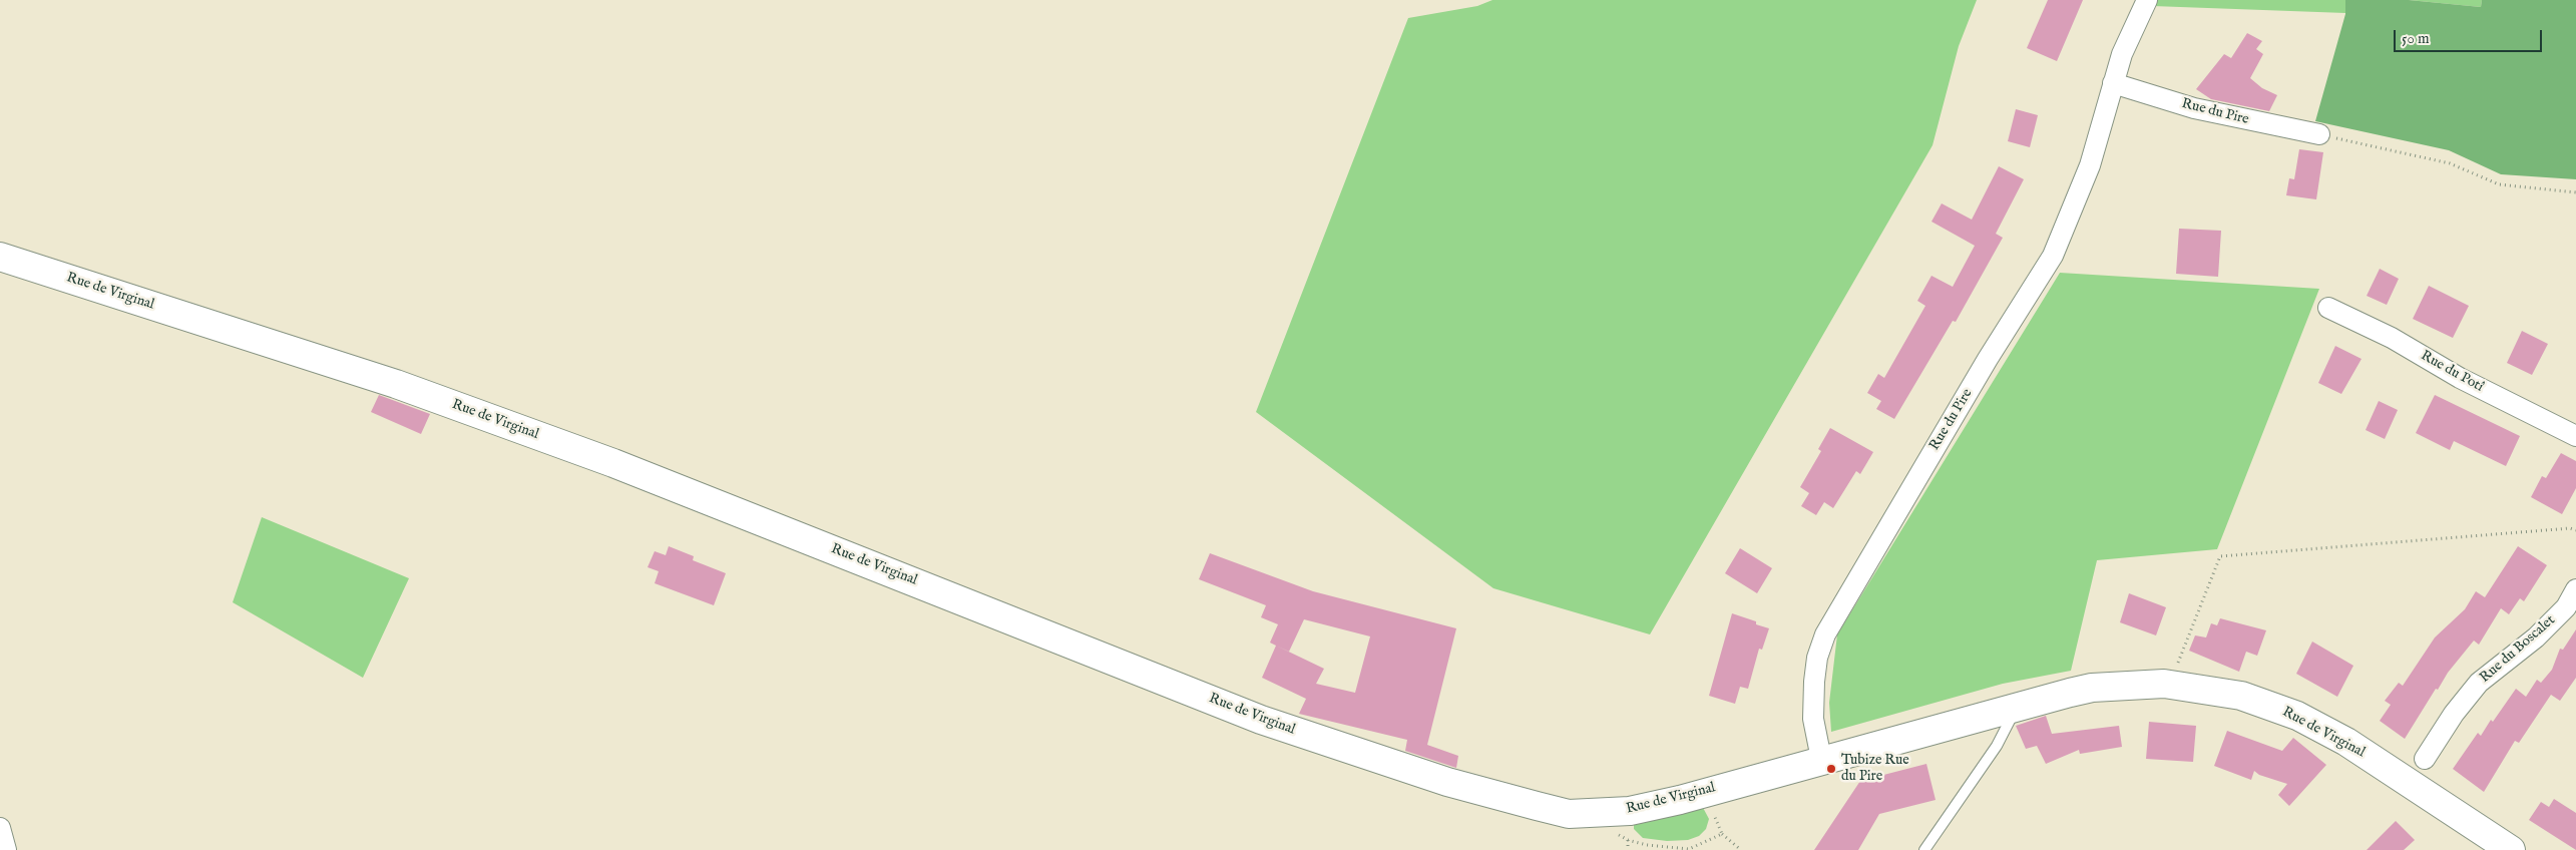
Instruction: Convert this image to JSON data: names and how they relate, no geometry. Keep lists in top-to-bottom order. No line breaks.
{"streets":{"street":["Rue du Pire","Rue de Virginal","Rue du Potî","Rue du Boscalet"]},"crossings":[["Rue du Pire","Rue de Virginal"]],"places":["Tubize Rue du Pire"],"scale_bar":"50 m"}
